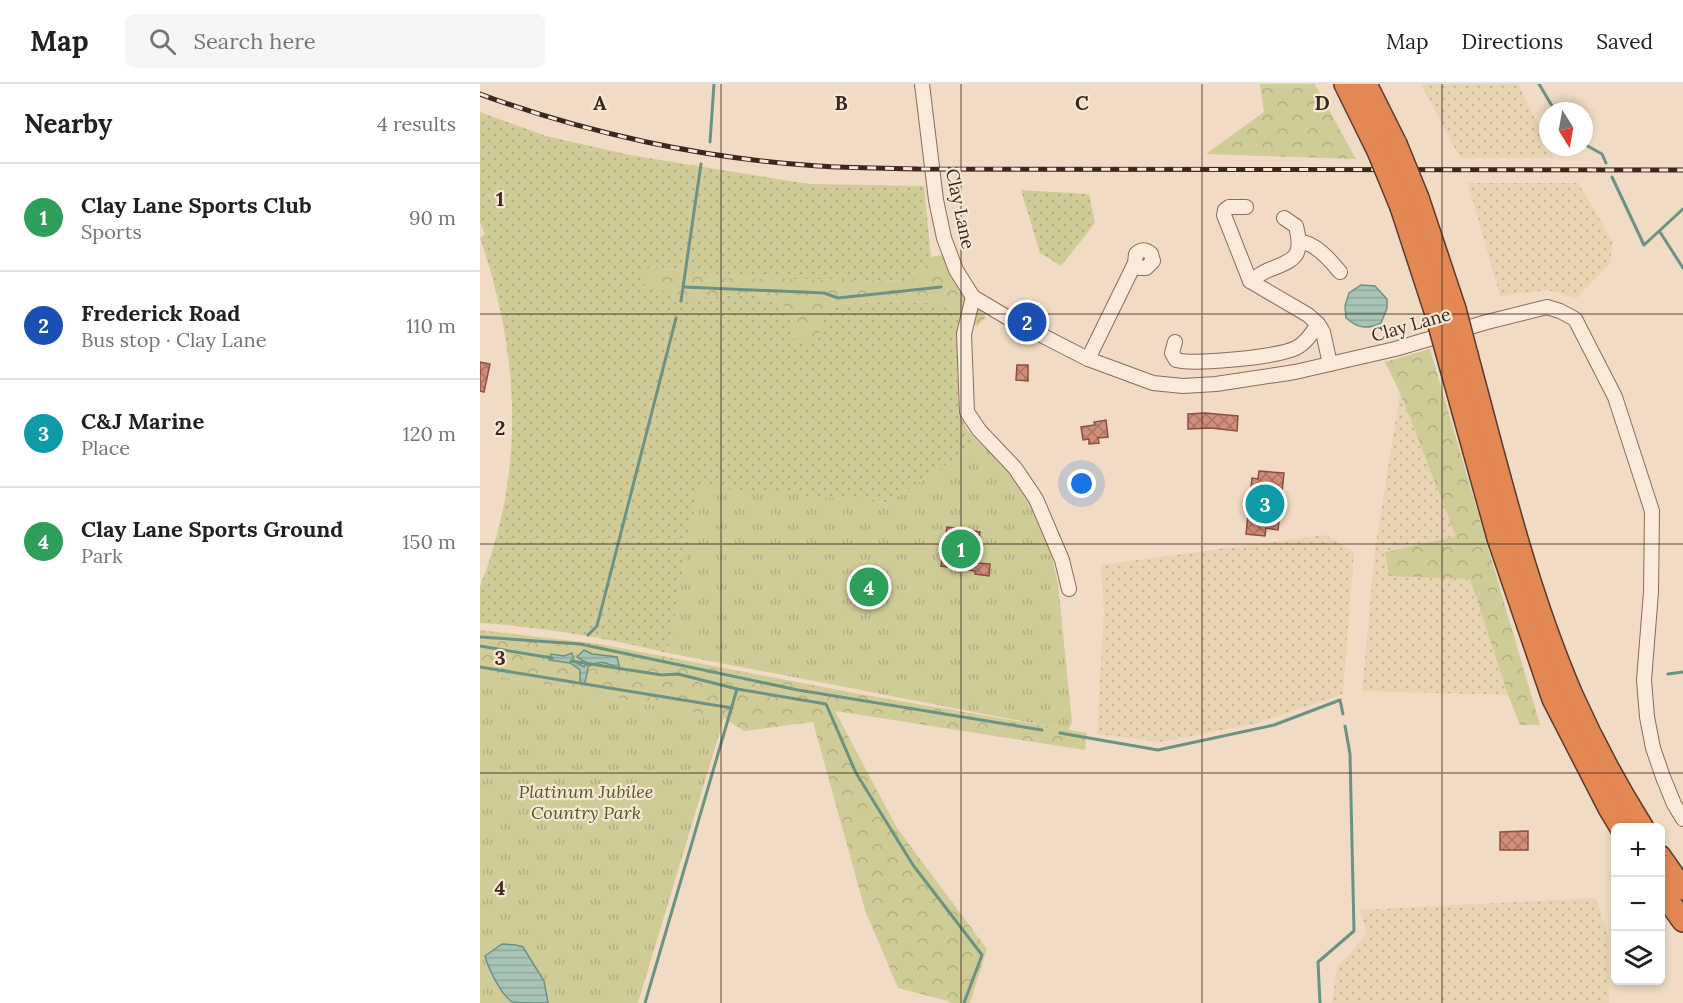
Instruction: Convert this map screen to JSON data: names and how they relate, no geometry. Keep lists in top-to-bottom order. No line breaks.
{"streets":{"street":["Clay Lane"]},"parks":["Platinum Jubilee Country Park"],"north":"bottom","page":{"header":"Map","search":"Search here","nav":["Map","Directions","Saved"],"heading":["Nearby","4 results"],"list":[{"mark":"1","name":"Clay Lane Sports Club","note":"Sports","value":"90 m"},{"mark":"2","name":"Frederick Road","note":"Bus stop · Clay Lane","value":"110 m"},{"mark":"3","name":"C&J Marine","note":"Place","value":"120 m"},{"mark":"4","name":"Clay Lane Sports Ground","note":"Park","value":"150 m"}],"pins":["2","3","1","4"],"map_buttons":["+","−"]},"grid":{"columns":["A","B","C","D"],"rows":["1","2","3","4"]}}
